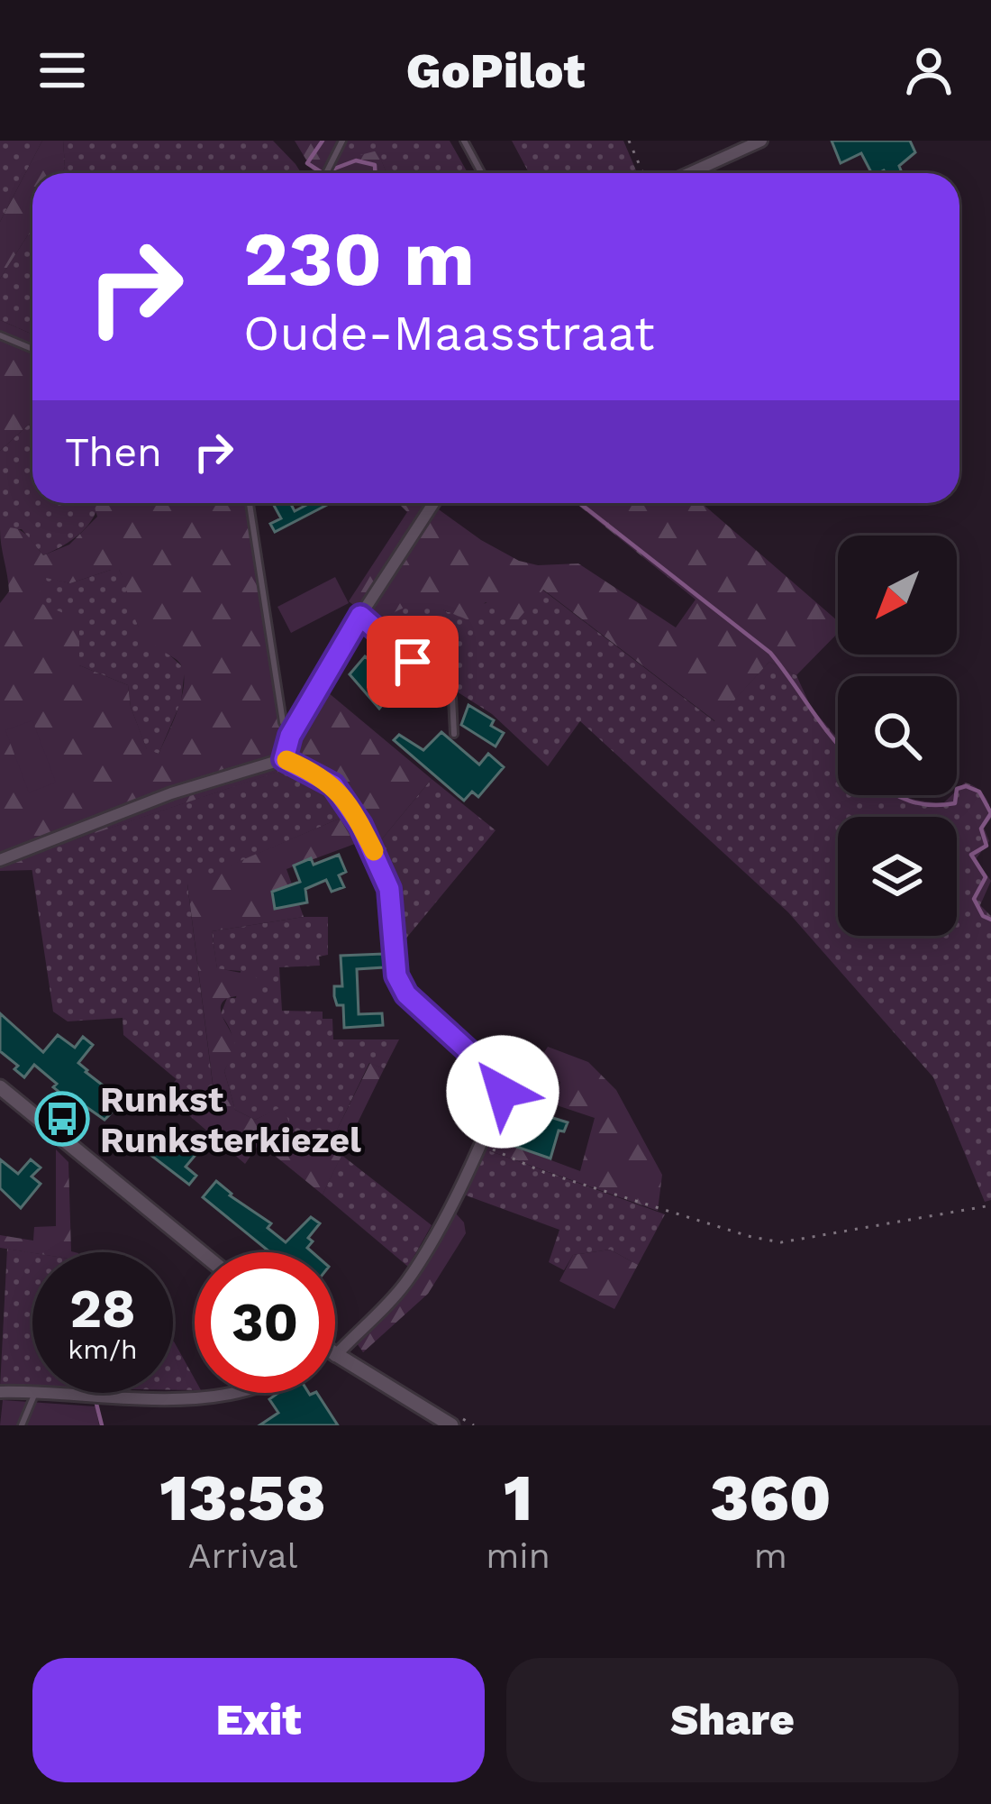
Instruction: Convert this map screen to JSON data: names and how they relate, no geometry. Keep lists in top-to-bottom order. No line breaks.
{"places":{"bus stop":["Runkst Runksterkiezel"]},"north":"bottom left","page":{"header":"GoPilot","turn":["230 m","Oude-Maasstraat"],"then":"Then","speed":"28 km/h","limit":"30","eta":["13:58","Arrival","1","min","360","m"],"buttons":["Exit","Share"]}}
